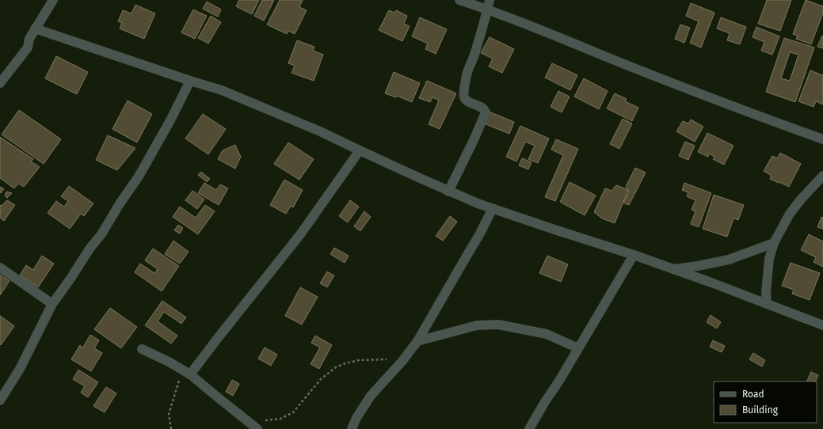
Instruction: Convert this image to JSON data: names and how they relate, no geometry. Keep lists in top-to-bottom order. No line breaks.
{"legend":["Road","Building"]}
